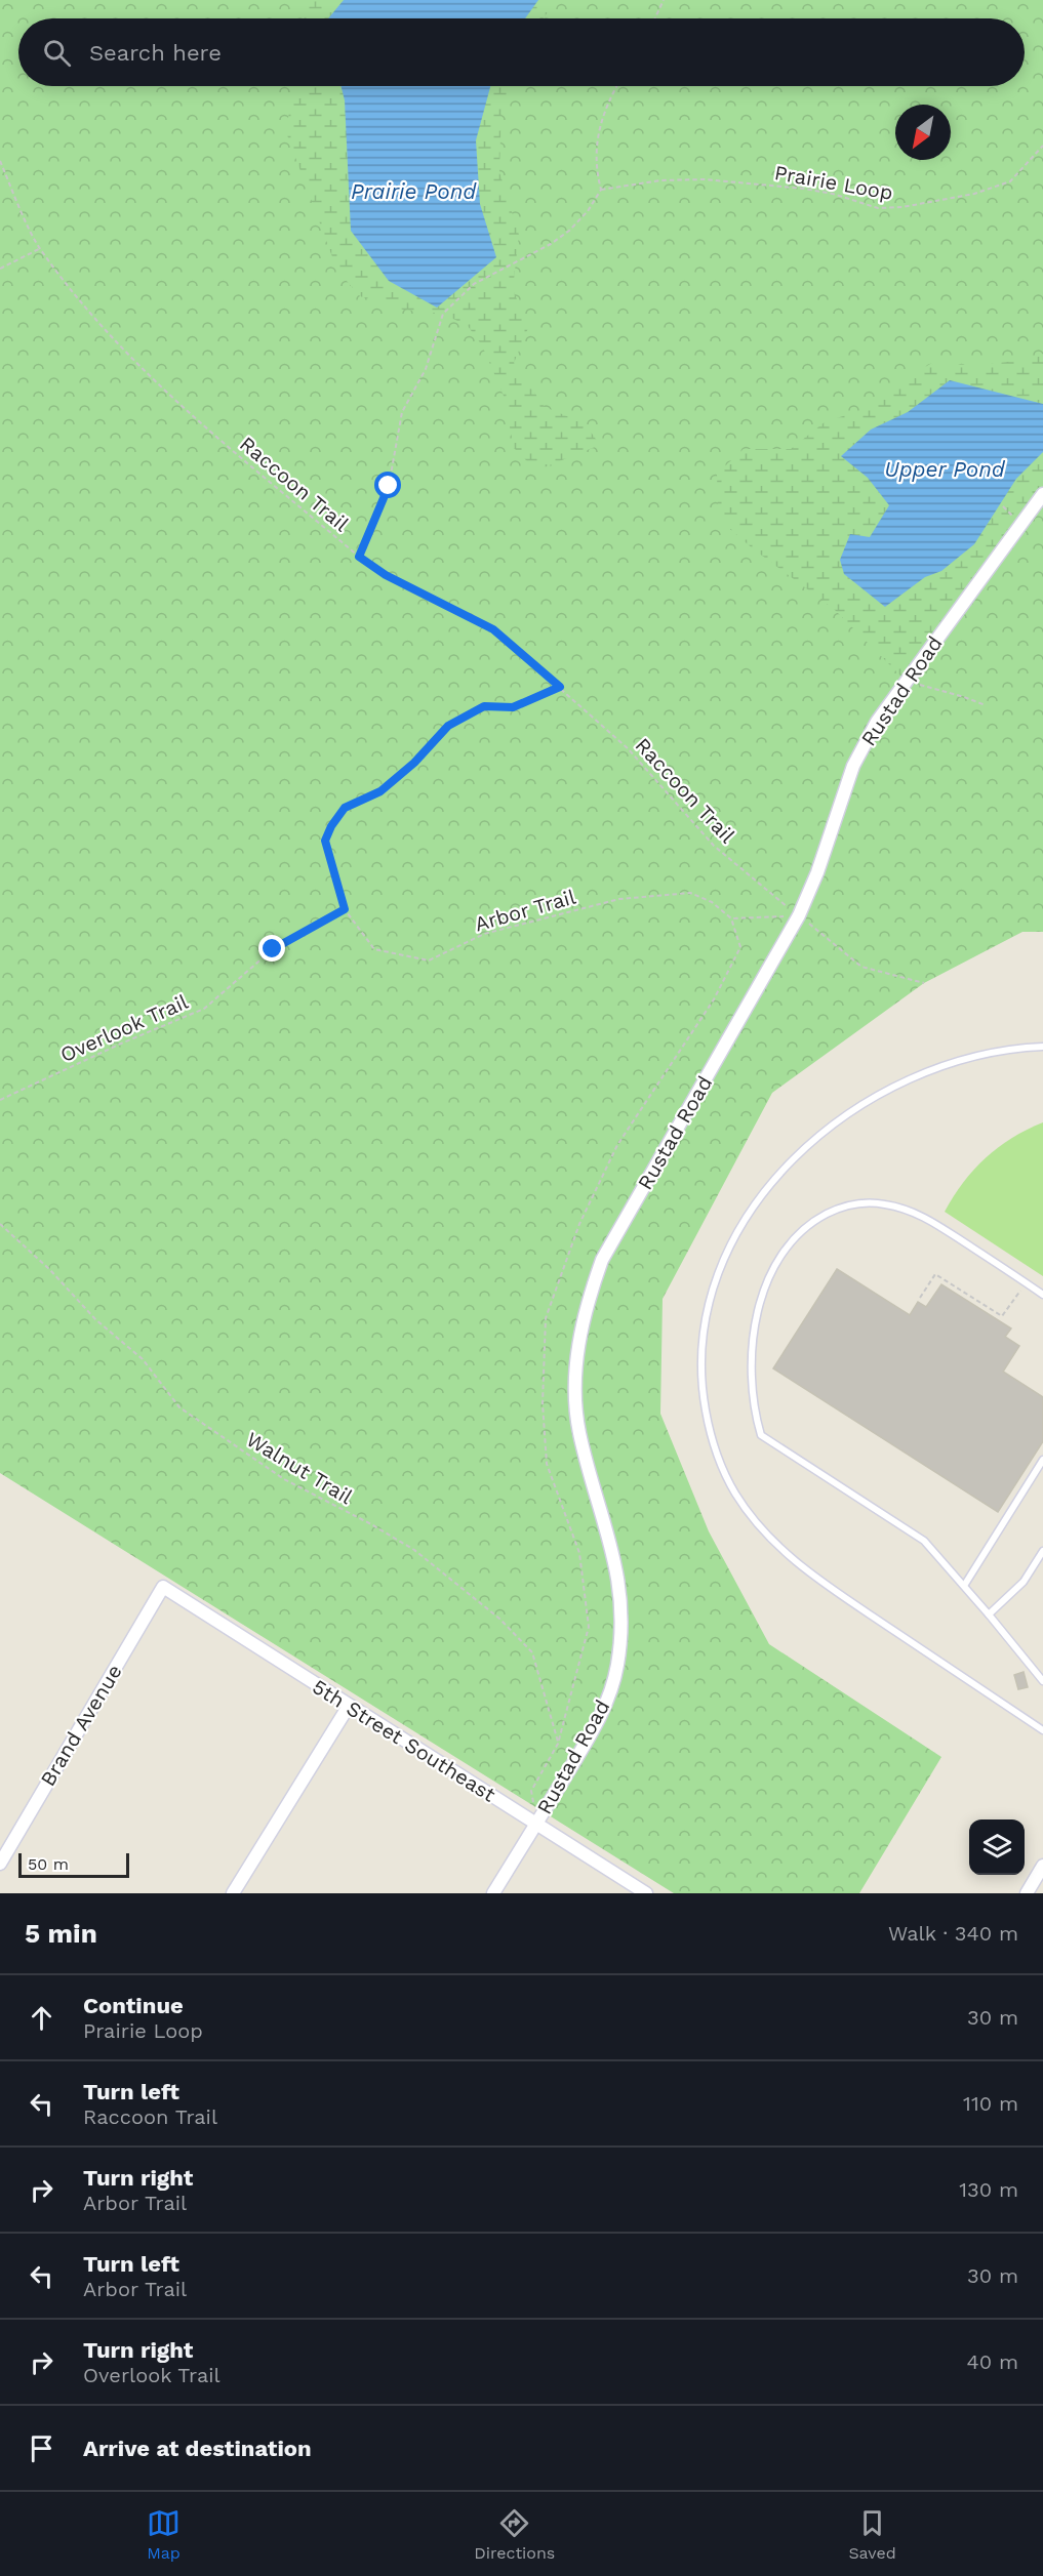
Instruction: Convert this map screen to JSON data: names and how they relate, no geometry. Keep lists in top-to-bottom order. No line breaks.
{"streets":{"street":["Rustad Road","Brand Avenue","5th Street Southeast"],"path":["Prairie Loop","Raccoon Trail","Arbor Trail","Overlook Trail","Walnut Trail"]},"crossings":[["Raccoon Trail","Rustad Road"],["Raccoon Trail","Arbor Trail"],["Rustad Road","5th Street Southeast"],["Arbor Trail","Overlook Trail"],["Brand Avenue","5th Street Southeast"]],"water":["Prairie Pond","Upper Pond"],"scale_bar":"50 m","north":"bottom left","page":{"search":"Search here","scale":"50 m","heading":["5 min","Walk · 340 m"],"list":[["Continue","Prairie Loop","30 m"],["Turn left","Raccoon Trail","110 m"],["Turn right","Arbor Trail","130 m"],["Turn left","Arbor Trail","30 m"],["Turn right","Overlook Trail","40 m"],"Arrive at destination"],"nav":["Map","Directions","Saved"]}}
